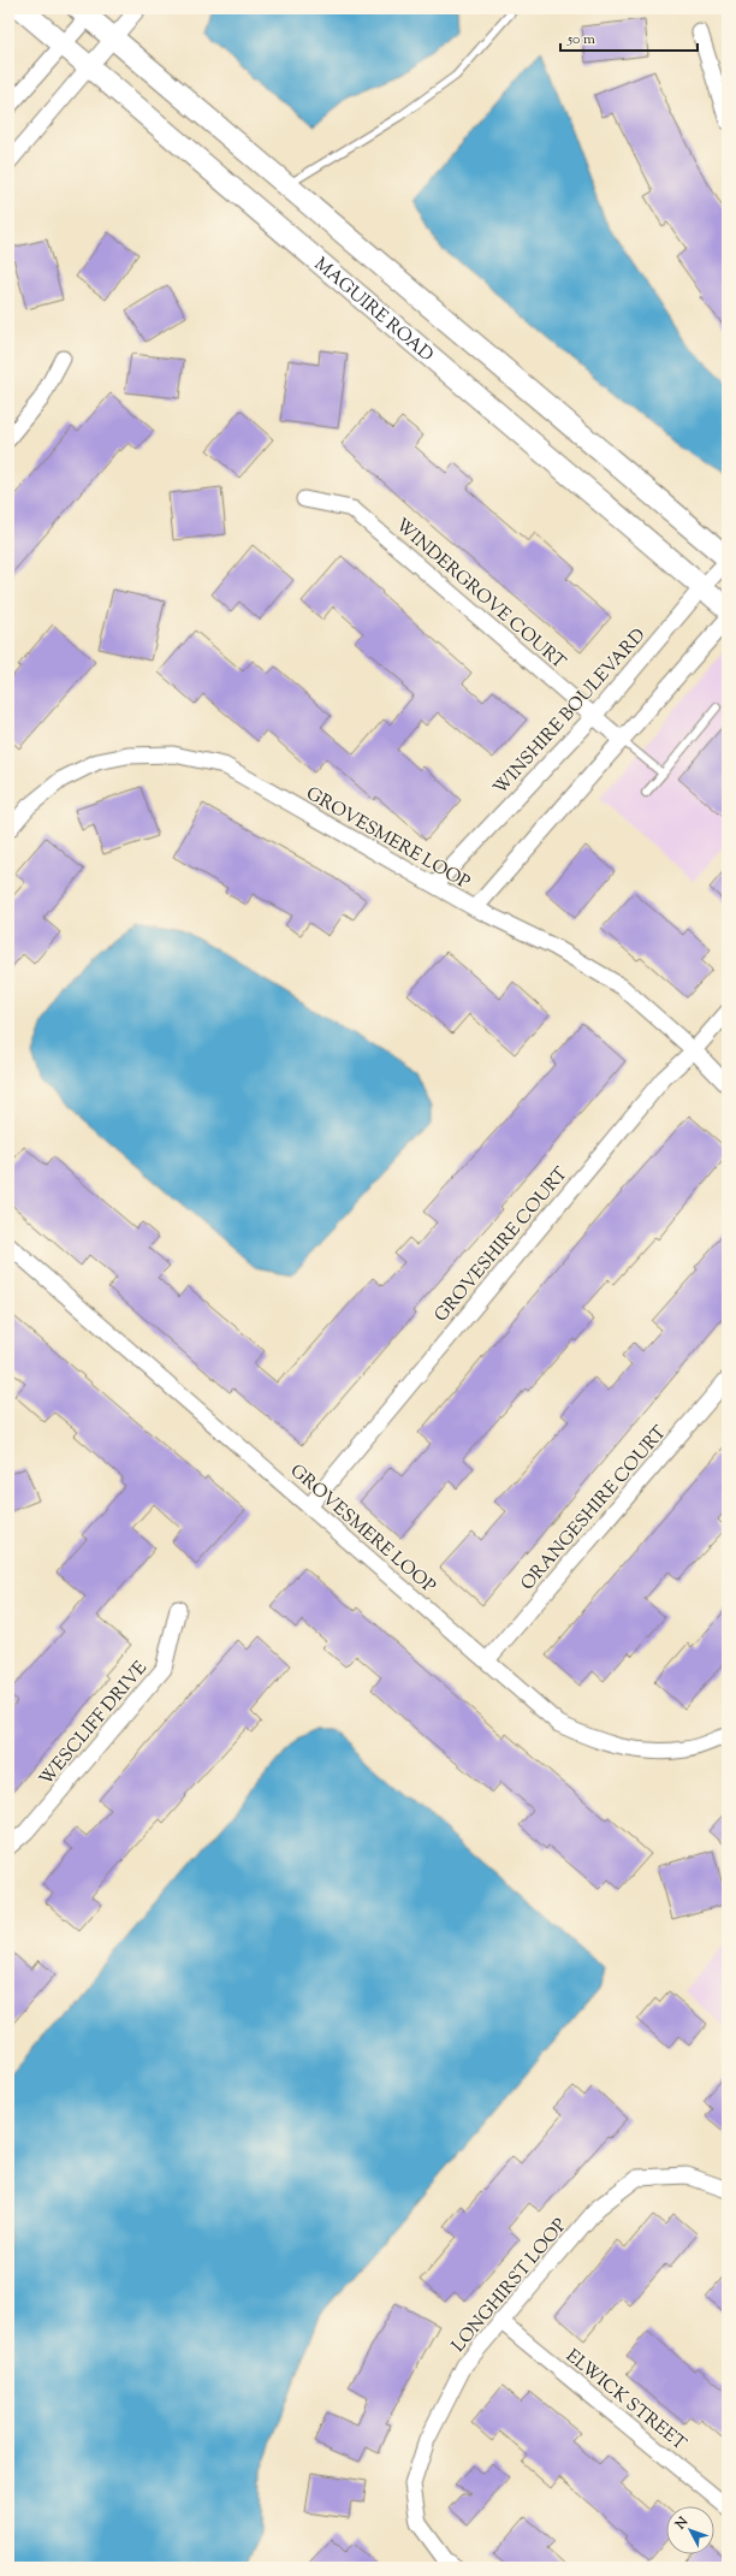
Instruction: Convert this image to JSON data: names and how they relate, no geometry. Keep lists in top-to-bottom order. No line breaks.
{"streets":{"main road":["MAGUIRE ROAD"],"street":["WINDERGROVE COURT","WINSHIRE BOULEVARD","GROVESMERE LOOP","GROVESHIRE COURT","ORANGESHIRE COURT","WESCLIFF DRIVE","LONGHIRST LOOP","ELWICK STREET"]},"crossings":[["MAGUIRE ROAD","WINSHIRE BOULEVARD"],["WINDERGROVE COURT","WINSHIRE BOULEVARD"],["WINSHIRE BOULEVARD","GROVESMERE LOOP"],["GROVESMERE LOOP","GROVESHIRE COURT"],["GROVESMERE LOOP","ORANGESHIRE COURT"],["LONGHIRST LOOP","ELWICK STREET"]],"scale_bar":"50 m","north":"top left"}
